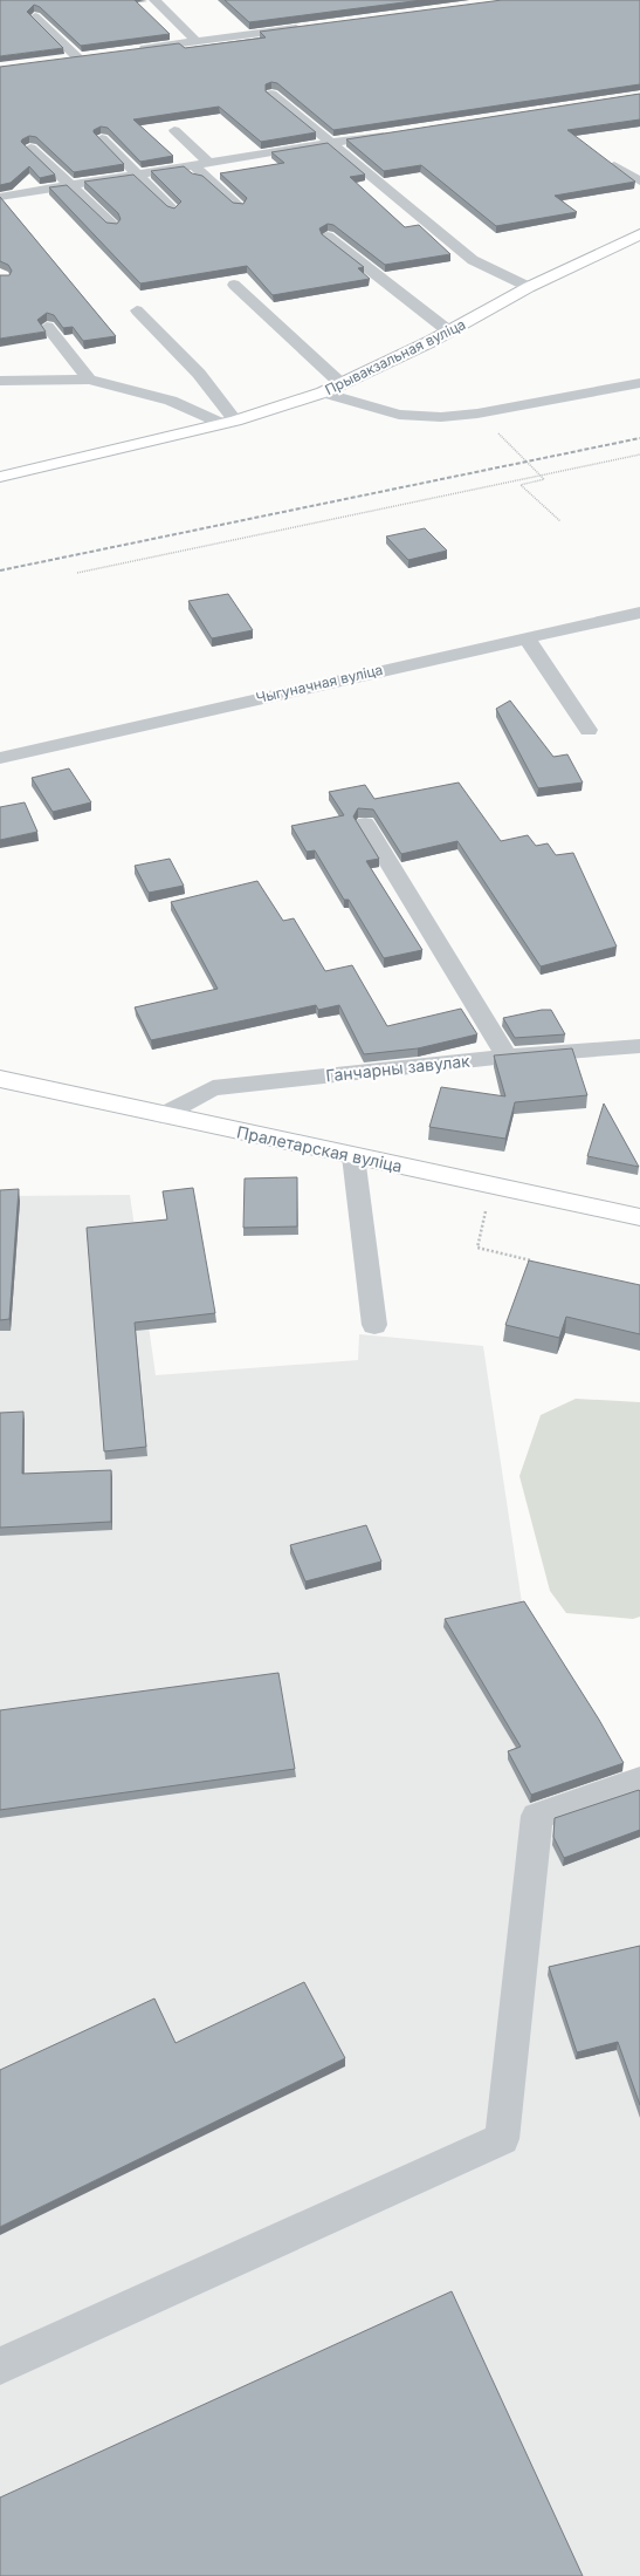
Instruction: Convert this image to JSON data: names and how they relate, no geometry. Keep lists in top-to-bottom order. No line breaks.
{"streets":{"main road":["Прывакзальная вуліца","Пралетарская вуліца"],"street":["Чыгуначная вуліца","Ганчарны завулак"]},"crossings":[["Ганчарны завулак","Пралетарская вуліца"]]}
